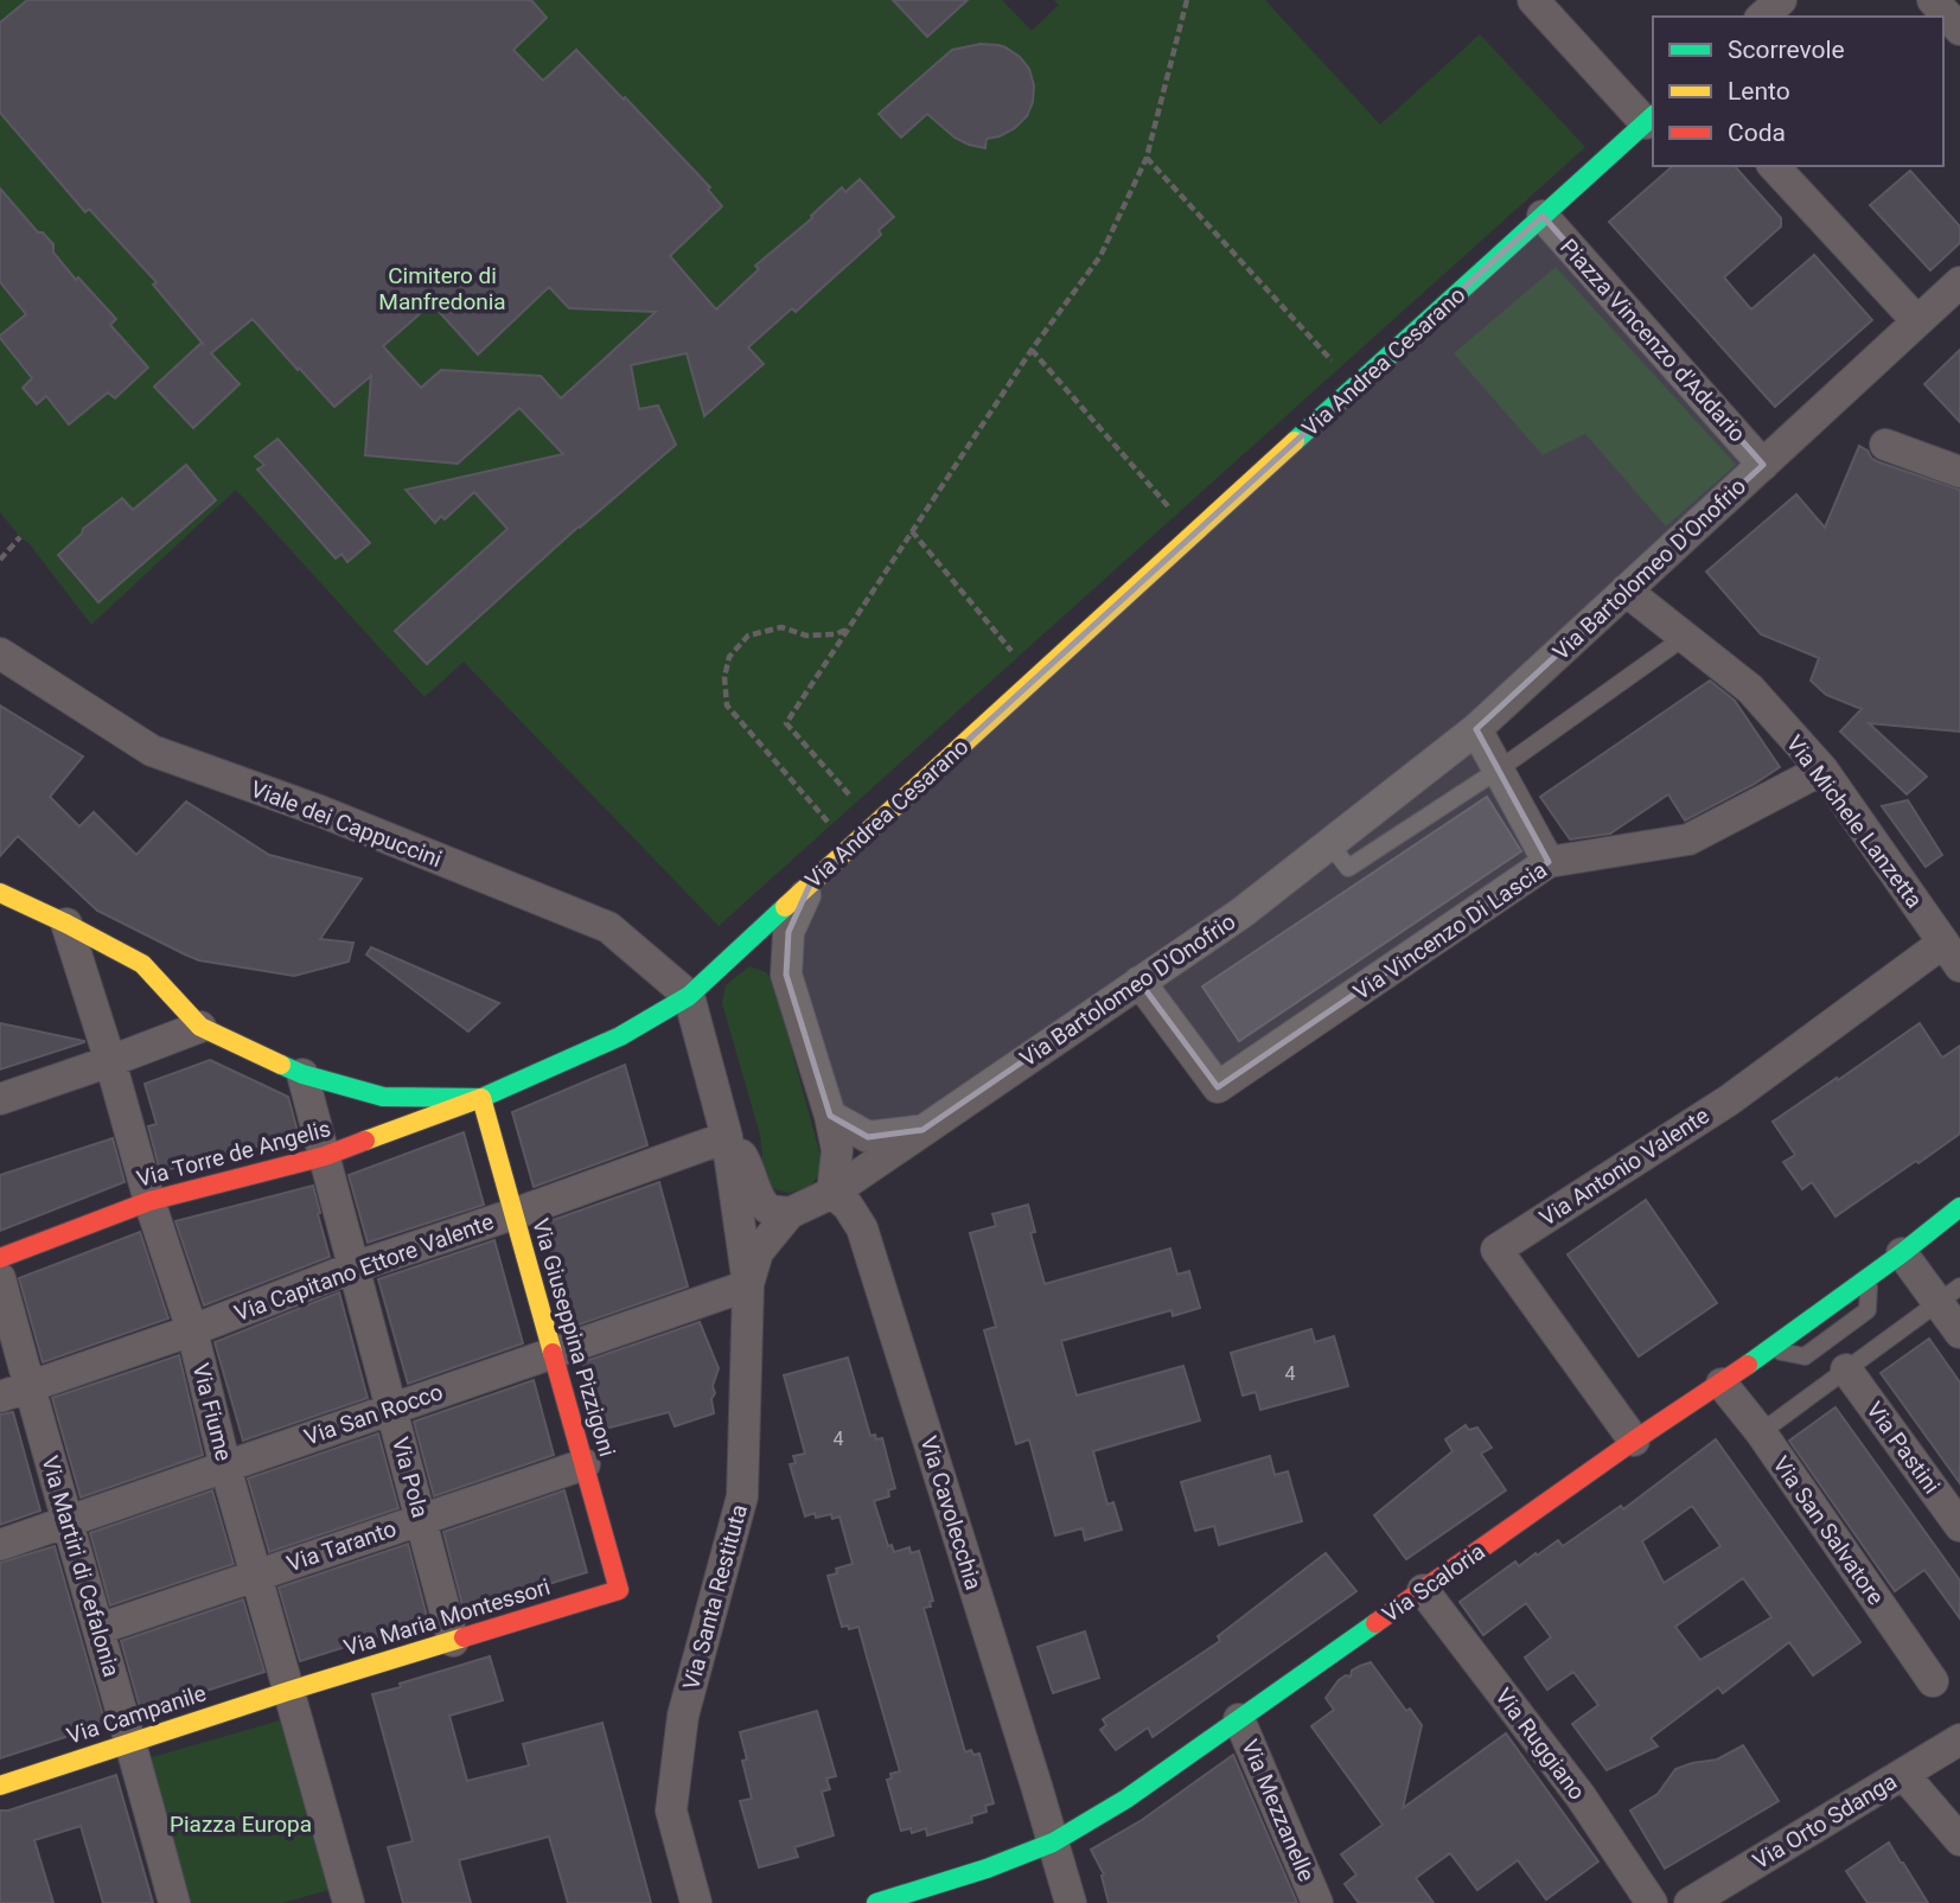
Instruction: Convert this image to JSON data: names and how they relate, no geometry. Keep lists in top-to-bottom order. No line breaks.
{"streets":{"street":["Piazza Vincenzo d'Addario","Via Andrea Cesarano","Via Bartolomeo D'Onofrio","Via Michele Lanzetta","Viale dei Cappuccini","Via Vincenzo Di Lascia","Via Torre de Angelis","Via Antonio Valente","Via Capitano Ettore Valente","Via Giuseppina Pizzigoni","Via Fiume","Via San Rocco","Via Pastini","Via Pola","Via Cavolecchia","Via San Salvatore","Via Taranto","Via Martiri di Cefalonia","Via Scaloria","Via Santa Restituta","Via Maria Montessori","Via Campanile","Via Ruggiano","Via Mezzanelle","Via Orto Sdanga"]},"crossings":[["Piazza Vincenzo d'Addario","Via Andrea Cesarano"],["Piazza Vincenzo d'Addario","Via Bartolomeo D'Onofrio"],["Via Andrea Cesarano","Viale dei Cappuccini"],["Via Andrea Cesarano","Via Torre de Angelis"],["Via Andrea Cesarano","Via Giuseppina Pizzigoni"],["Via Andrea Cesarano","Via Fiume"],["Via Andrea Cesarano","Via Pola"],["Via Bartolomeo D'Onofrio","Via Michele Lanzetta"],["Via Bartolomeo D'Onofrio","Via Vincenzo Di Lascia"],["Via Bartolomeo D'Onofrio","Via Cavolecchia"],["Via Michele Lanzetta","Via Vincenzo Di Lascia"],["Via Michele Lanzetta","Via Antonio Valente"],["Via Torre de Angelis","Via Giuseppina Pizzigoni"],["Via Torre de Angelis","Via Fiume"],["Via Torre de Angelis","Via Pola"],["Via Antonio Valente","Via Scaloria"],["Via Capitano Ettore Valente","Via Giuseppina Pizzigoni"],["Via Capitano Ettore Valente","Via Fiume"],["Via Capitano Ettore Valente","Via Pola"],["Via Capitano Ettore Valente","Via Martiri di Cefalonia"],["Via Giuseppina Pizzigoni","Via San Rocco"],["Via Giuseppina Pizzigoni","Via Taranto"],["Via Giuseppina Pizzigoni","Via Maria Montessori"],["Via Fiume","Via San Rocco"],["Via Fiume","Via Taranto"],["Via Fiume","Via Maria Montessori"],["Via Fiume","Via Campanile"],["Via San Rocco","Via Pola"],["Via San Rocco","Via Martiri di Cefalonia"],["Via San Rocco","Via Santa Restituta"],["Via Pola","Via Taranto"],["Via Pola","Via Maria Montessori"],["Via Cavolecchia","Via Scaloria"],["Via San Salvatore","Via Scaloria"],["Via Taranto","Via Martiri di Cefalonia"],["Via Martiri di Cefalonia","Via Campanile"],["Via Scaloria","Via Ruggiano"],["Via Scaloria","Via Mezzanelle"],["Via Maria Montessori","Via Campanile"]],"parks":["Cimitero di Manfredonia","Piazza Europa"],"house_numbers":["4","4"],"legend":["Scorrevole","Lento","Coda"]}
